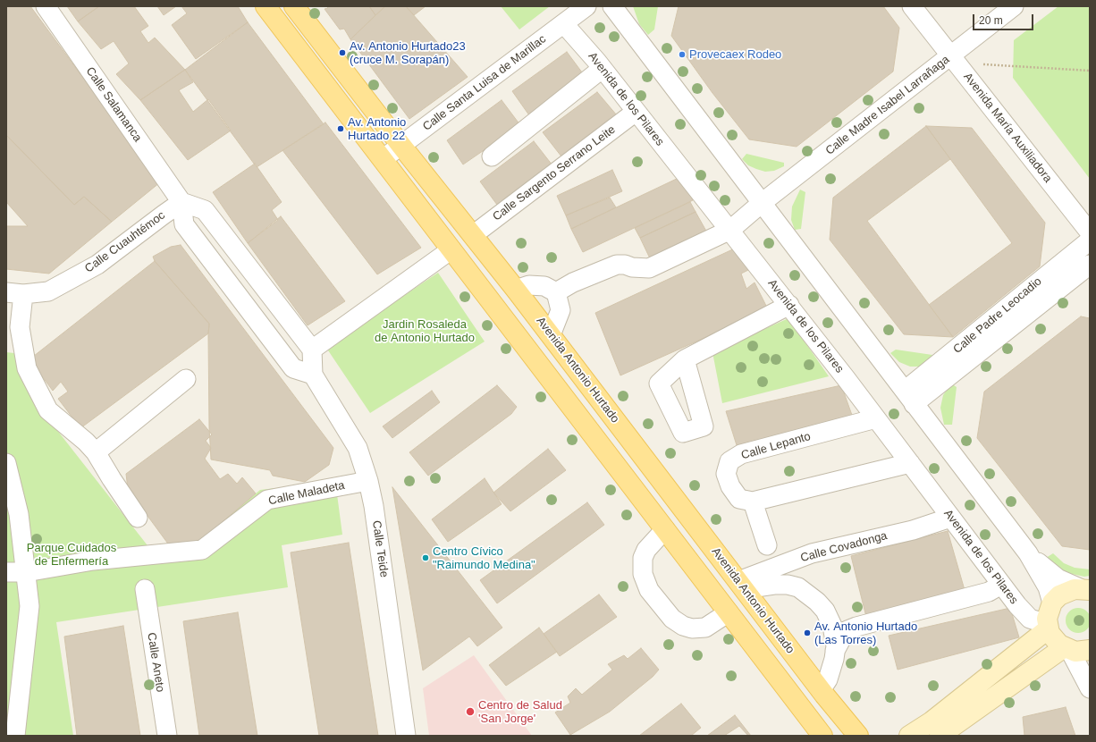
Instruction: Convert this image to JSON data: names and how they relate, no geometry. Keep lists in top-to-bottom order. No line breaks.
{"streets":{"main road":["Avenida Antonio Hurtado"],"street":["Calle Santa Luisa de Marillac","Avenida de los Pilares","Calle Salamanca","Calle Madre Isabel Larrañaga","Avenida María Auxiliadora","Calle Sargento Serrano Leite","Calle Cuauhtémoc","Calle Padre Leocadio","Calle Lepanto","Calle Maladeta","Calle Covadonga","Calle Teide","Calle Aneto"]},"crossings":[["Calle Santa Luisa de Marillac","Avenida de los Pilares"],["Calle Santa Luisa de Marillac","Avenida Antonio Hurtado"],["Avenida de los Pilares","Calle Madre Isabel Larrañaga"],["Avenida de los Pilares","Calle Sargento Serrano Leite"],["Avenida de los Pilares","Calle Lepanto"],["Avenida de los Pilares","Calle Covadonga"],["Calle Salamanca","Calle Cuauhtémoc"],["Calle Salamanca","Calle Teide"],["Calle Madre Isabel Larrañaga","Avenida María Auxiliadora"],["Calle Sargento Serrano Leite","Avenida Antonio Hurtado"],["Avenida Antonio Hurtado","Calle Covadonga"],["Calle Maladeta","Calle Teide"]],"parks":["Jardin Rosaleda de Antonio Hurtado","Parque Cuidados de Enfermería"],"places":["Av. Antonio Hurtado23 (cruce M. Sorapán)","Provecaex Rodeo","Av. Antonio Hurtado 22","Centro Cívico \"Raimundo Medina\"","Av. Antonio Hurtado (Las Torres)","Centro de Salud 'San Jorge'"],"scale_bar":"20 m"}
